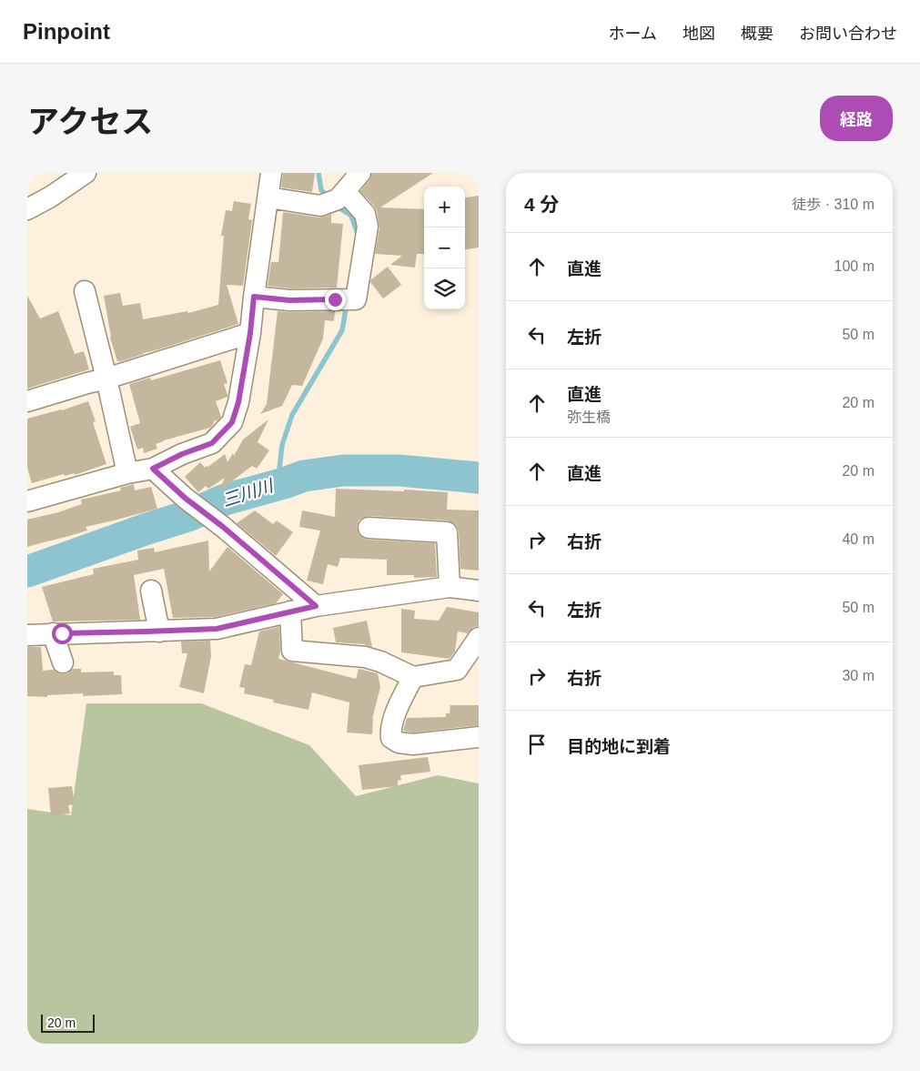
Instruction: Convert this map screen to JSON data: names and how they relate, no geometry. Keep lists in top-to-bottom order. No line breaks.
{"water":["三川川"],"scale_bar":"20 m","page":{"header":"Pinpoint","nav":["ホーム","地図","概要","お問い合わせ"],"title":"アクセス","buttons":"経路","heading":["4 分","徒歩 · 310 m"],"map_buttons":["+","−"],"list":[["直進","100 m"],["左折","50 m"],["直進","弥生橋","20 m"],["直進","20 m"],["右折","40 m"],["左折","50 m"],["右折","30 m"],"目的地に到着"],"scale":"20 m"}}
